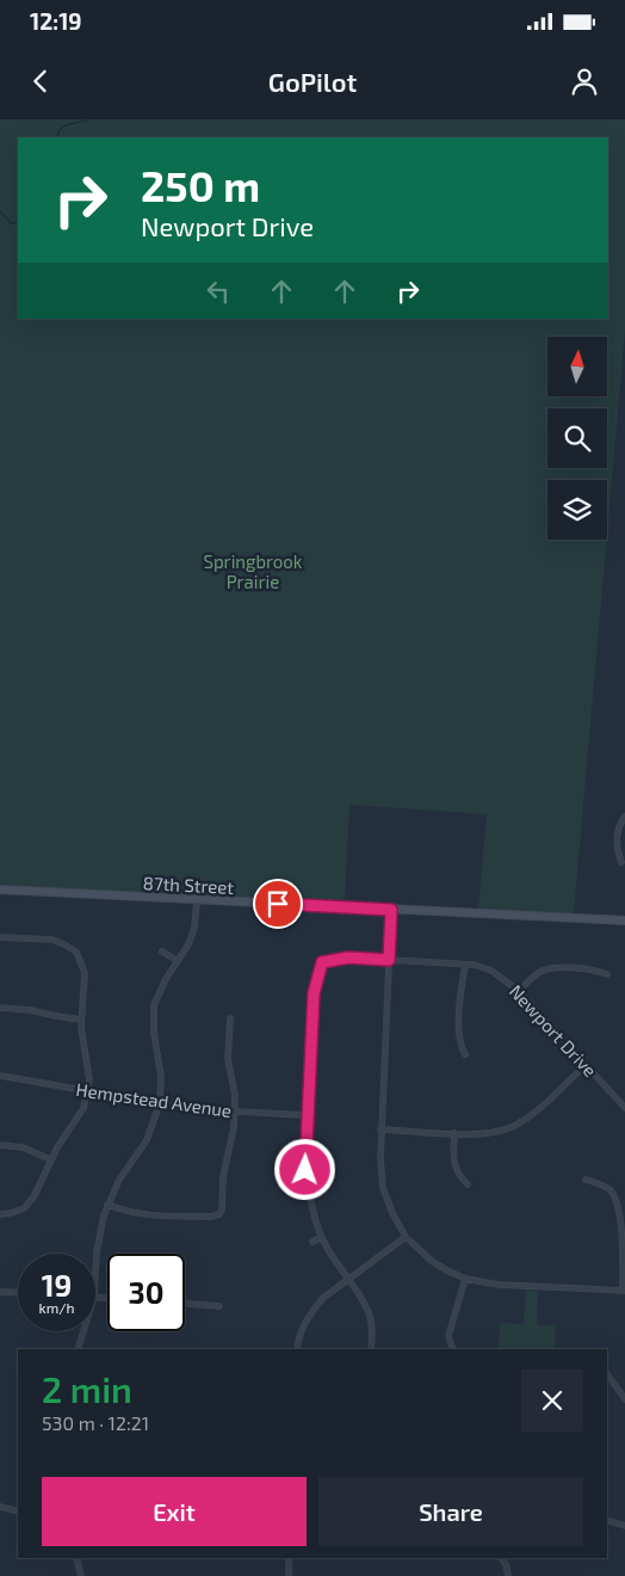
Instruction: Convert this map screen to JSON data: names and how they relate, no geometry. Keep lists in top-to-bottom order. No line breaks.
{"streets":{"street":["87th Street","Newport Drive","Hempstead Avenue"]},"crossings":[["Newport Drive","Hempstead Avenue"]],"parks":["Springbrook Prairie"],"north":"top","page":{"status":"12:19","header":"GoPilot","turn":["250 m","Newport Drive"],"speed":"19 km/h","limit":"30","heading":["2 min","530 m · 12:21"],"buttons":["Exit","Share"]}}
